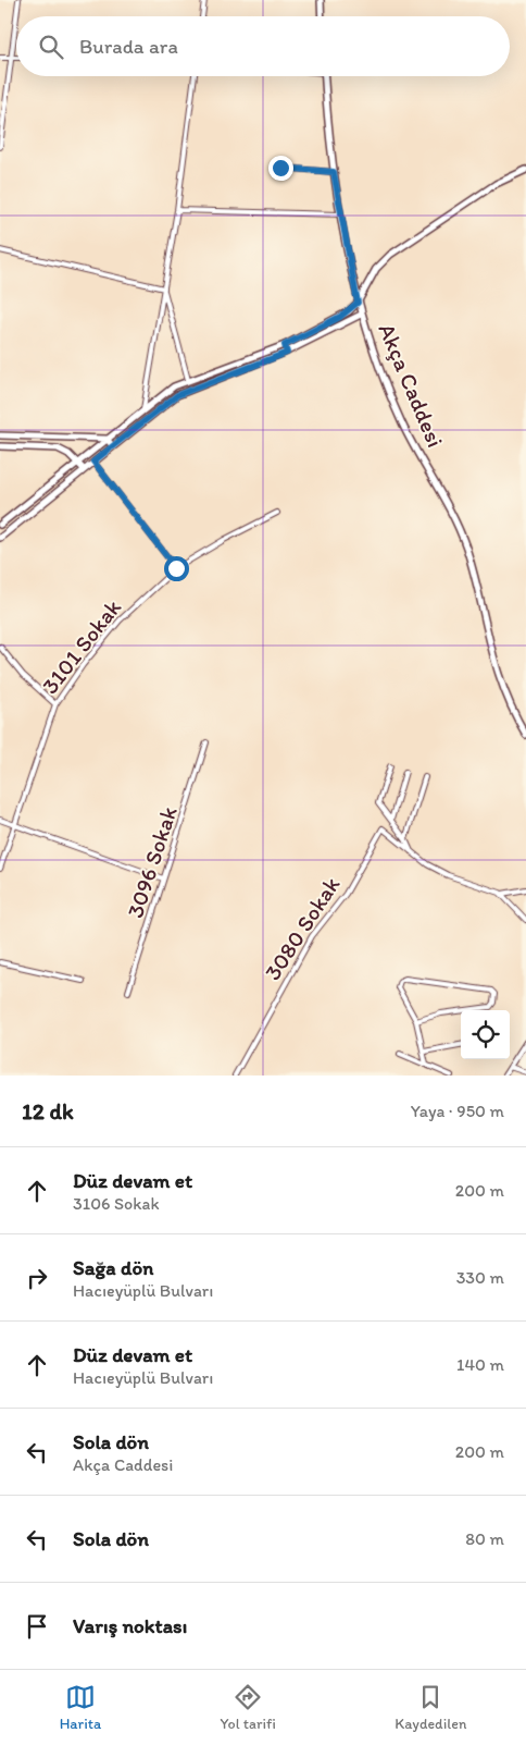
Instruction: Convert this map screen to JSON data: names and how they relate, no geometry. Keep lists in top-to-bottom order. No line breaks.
{"streets":{"street":["Akça Caddesi","3101 Sokak","3096 Sokak","3080 Sokak"]},"page":{"search":"Burada ara","heading":["12 dk","Yaya · 950 m"],"list":[["Düz devam et","3106 Sokak","200 m"],["Sağa dön","Hacıeyüplü Bulvarı","330 m"],["Düz devam et","Hacıeyüplü Bulvarı","140 m"],["Sola dön","Akça Caddesi","200 m"],["Sola dön","80 m"],"Varış noktası"],"nav":["Harita","Yol tarifi","Kaydedilen"]}}
